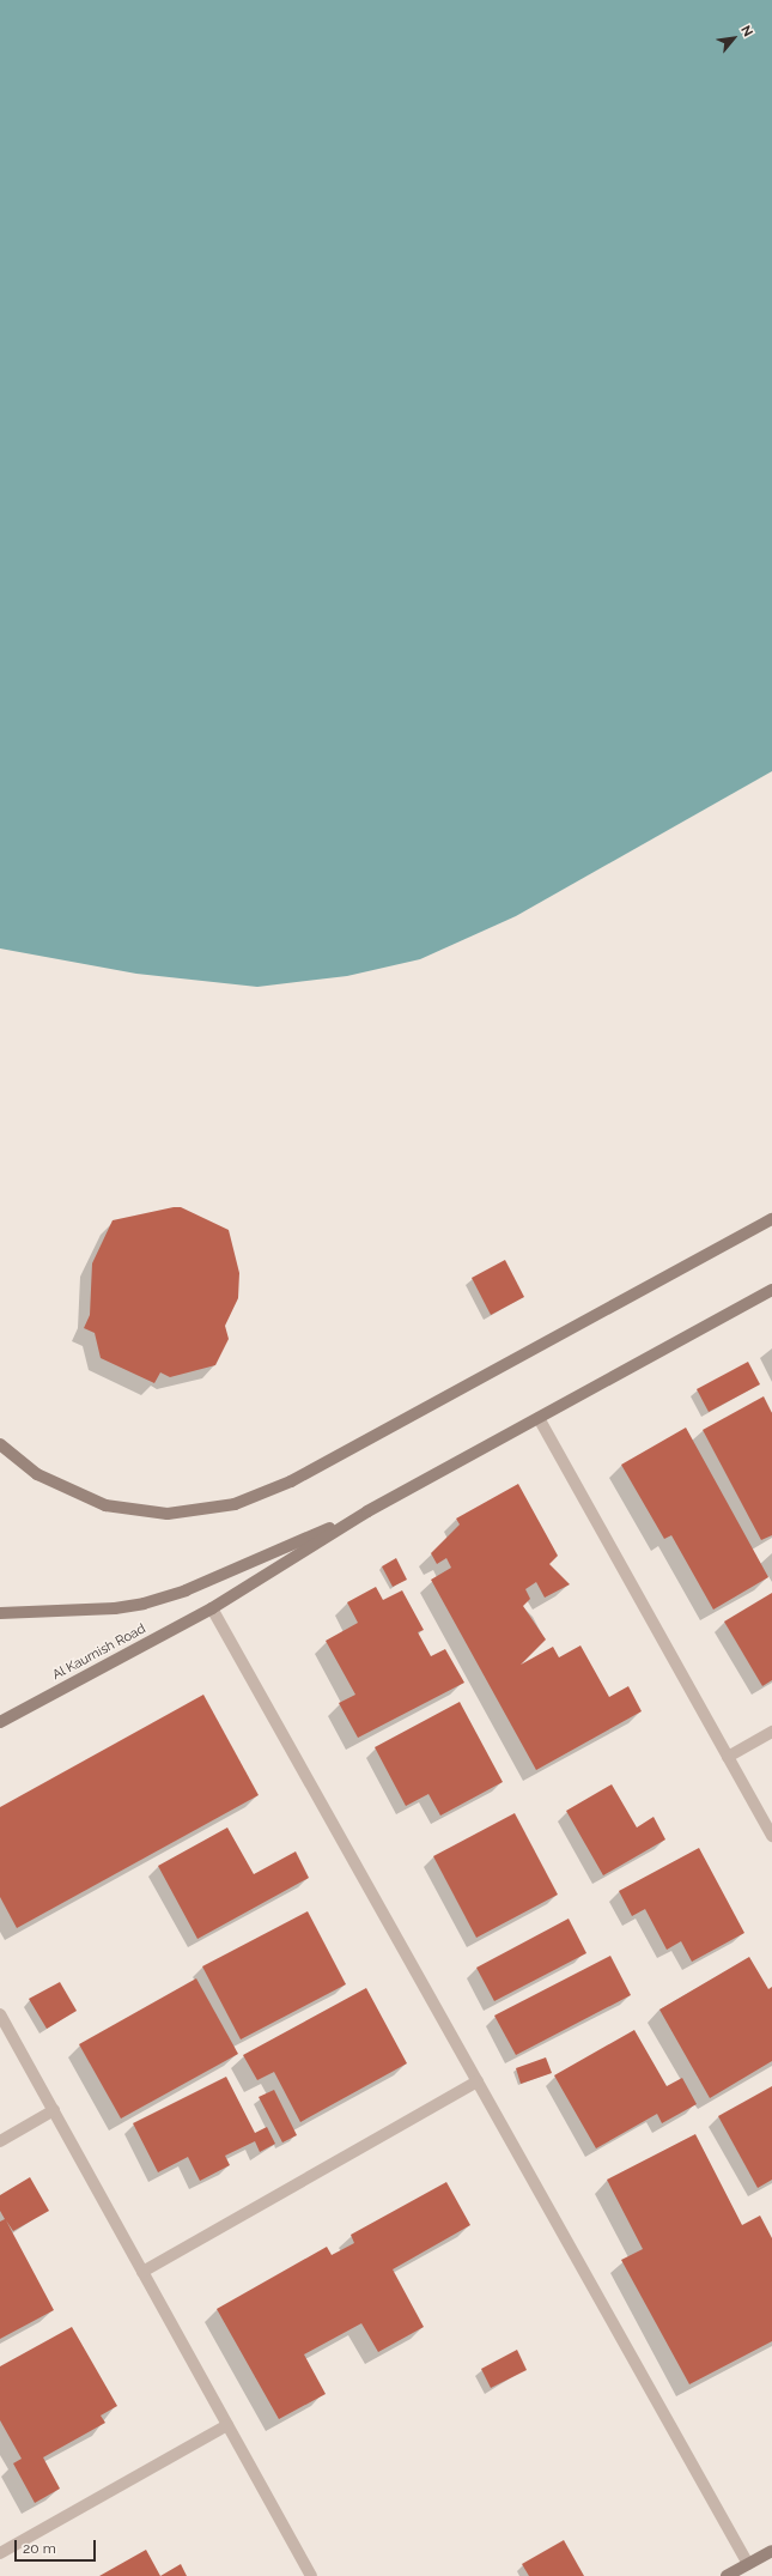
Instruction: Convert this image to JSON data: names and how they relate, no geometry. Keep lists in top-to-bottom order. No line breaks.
{"streets":{"street":["Al Kaurnish Road"]},"scale_bar":"20 m","north":"top right"}
